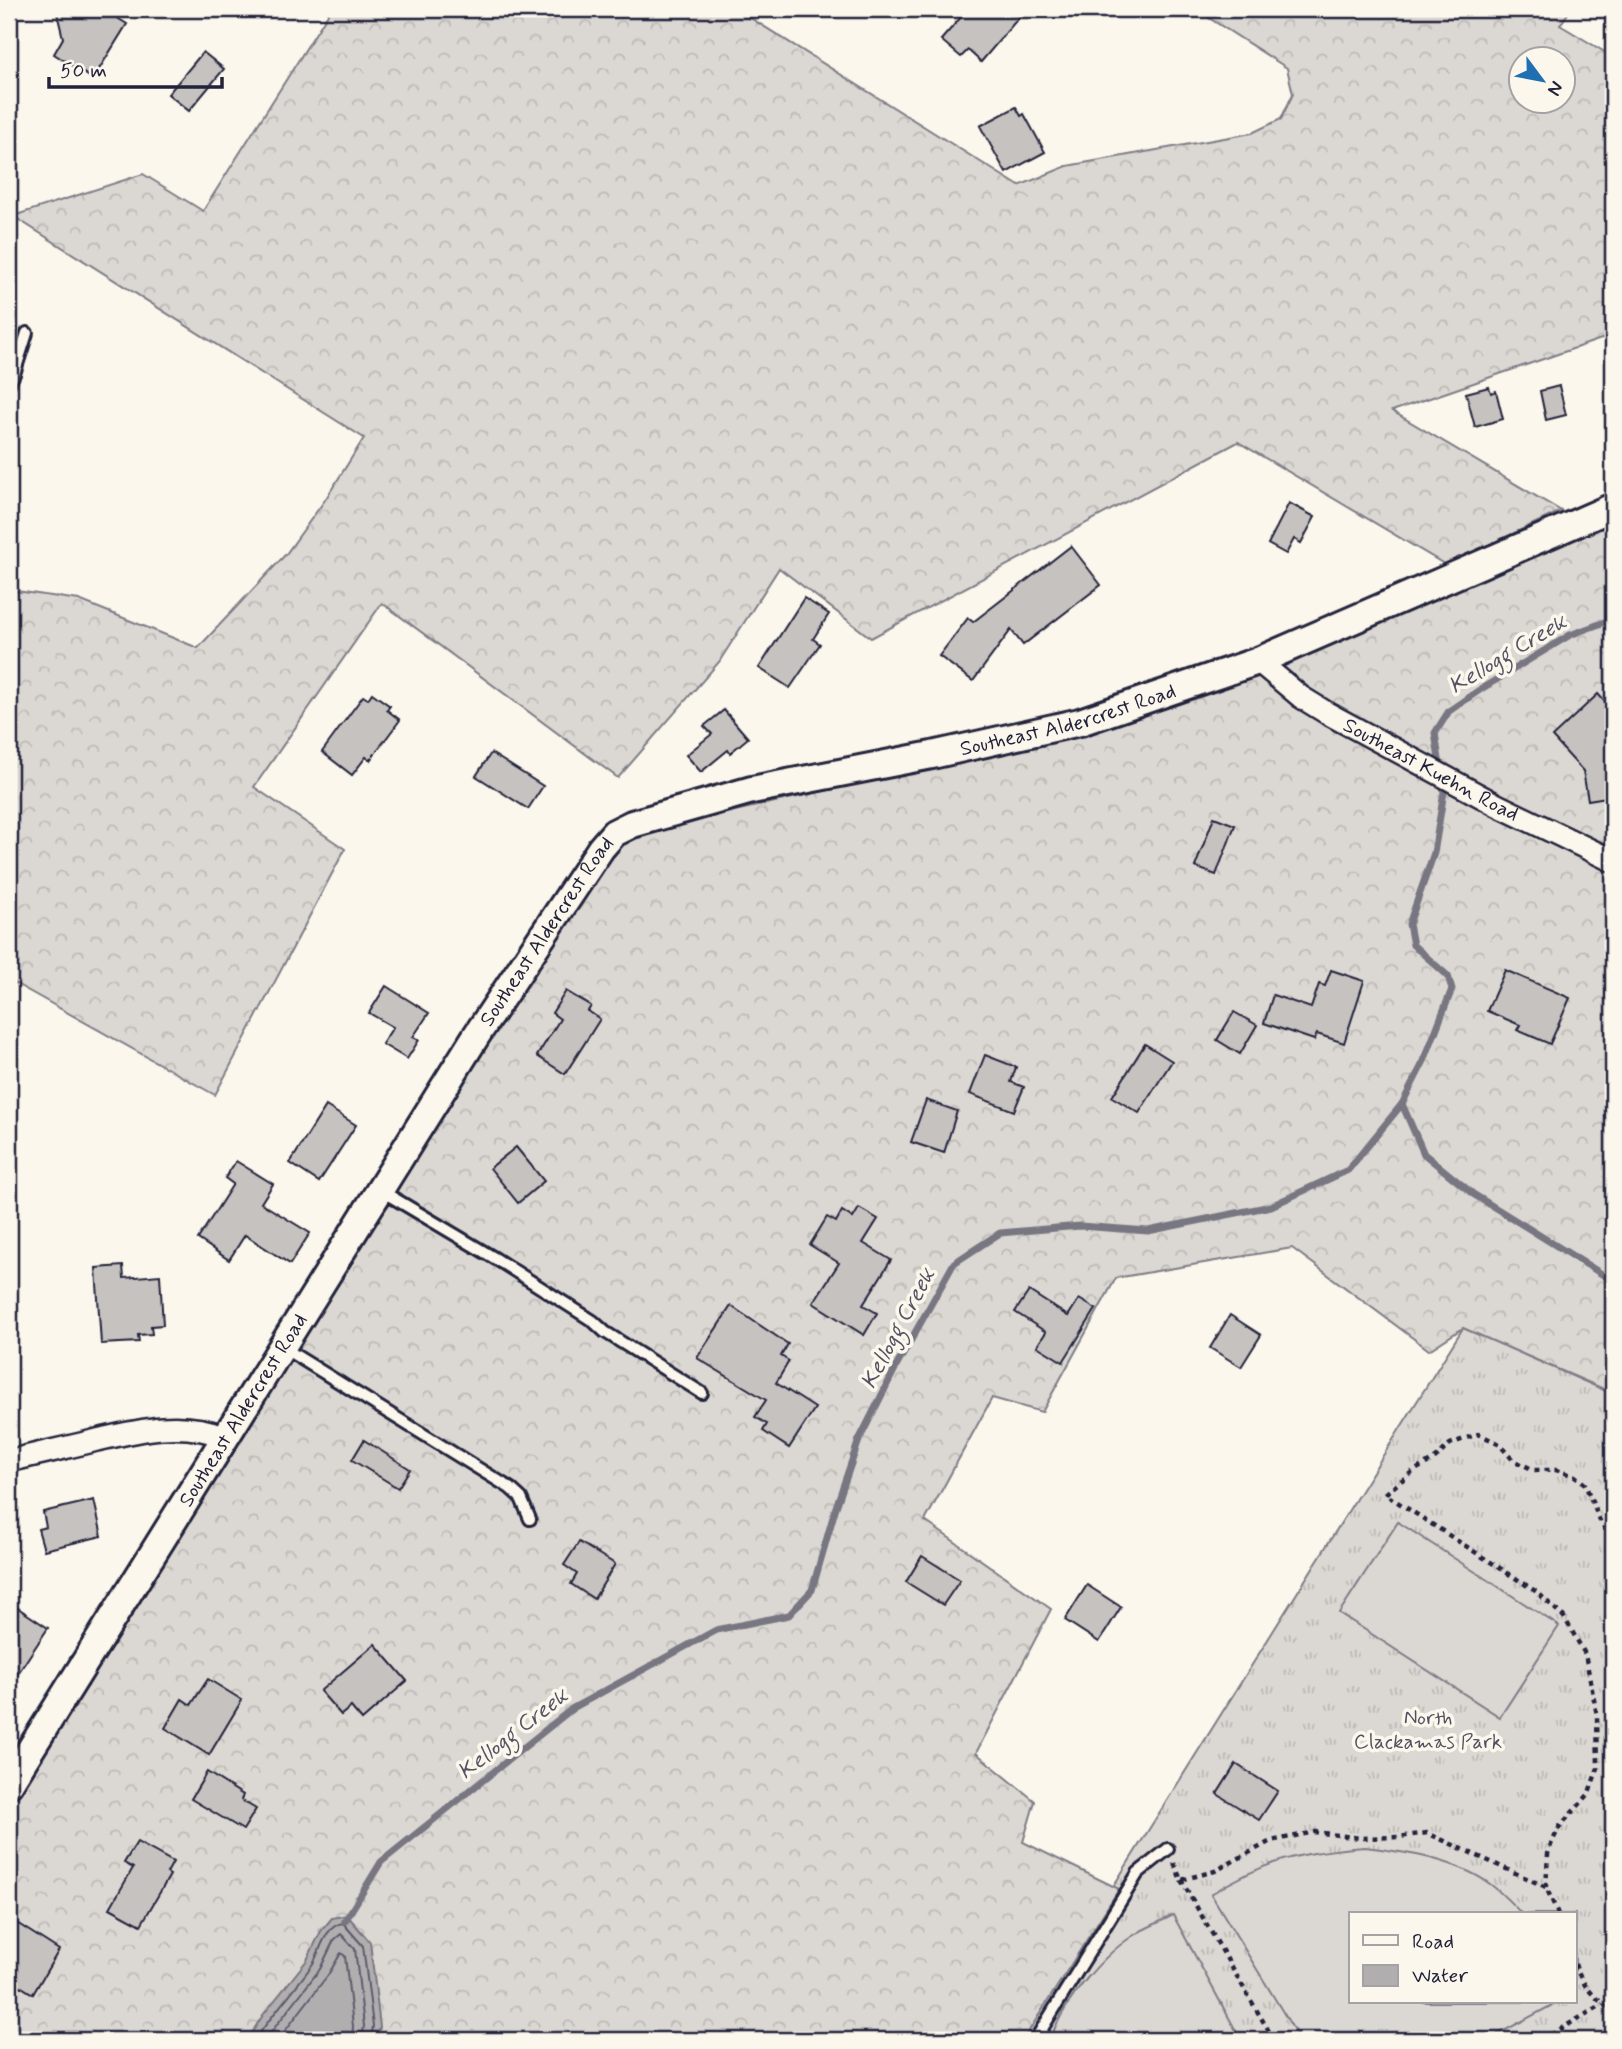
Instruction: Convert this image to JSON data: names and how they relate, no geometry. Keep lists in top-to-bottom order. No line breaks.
{"streets":{"street":["Southeast Aldercrest Road","Southeast Kuehn Road"]},"crossings":[["Southeast Aldercrest Road","Southeast Kuehn Road"]],"water":["Kellogg Creek"],"parks":["North Clackamas Park"],"legend":["Road","Water"],"scale_bar":"50 m","north":"bottom right"}
